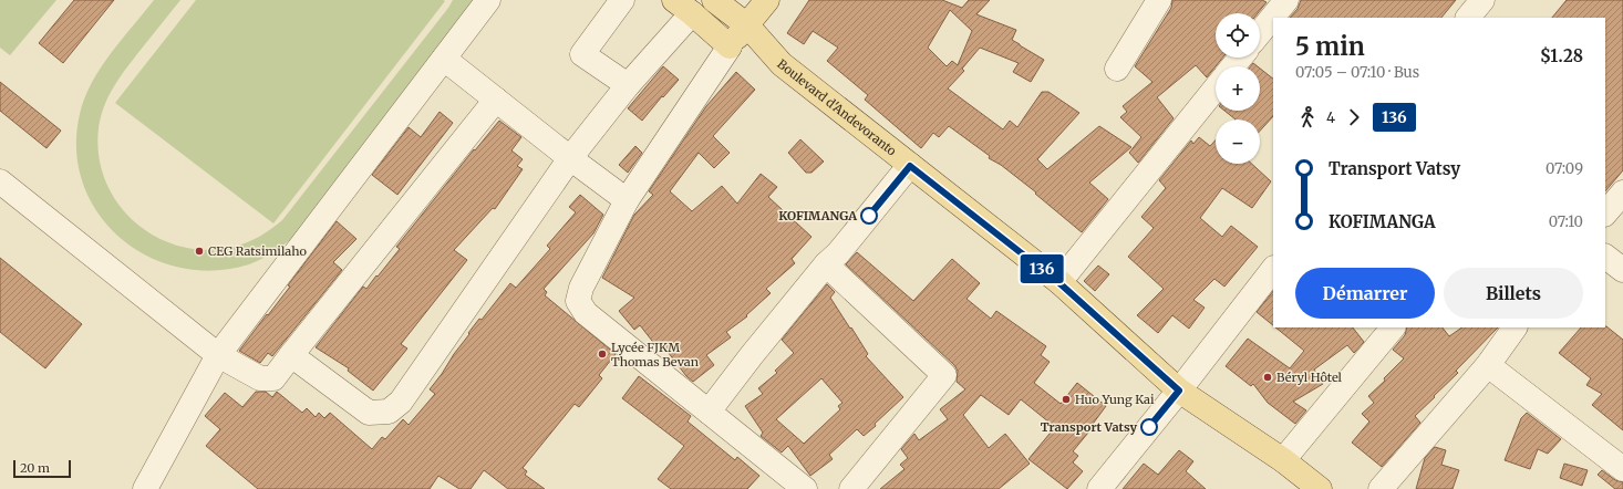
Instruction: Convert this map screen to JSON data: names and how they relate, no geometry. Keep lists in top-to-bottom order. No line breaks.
{"streets":{"main road":["Boulevard d'Andevoranto"]},"places":["KOFIMANGA","CEG Ratsimilaho","Lycée FJKM Thomas Bevan","Béryl Hôtel","Huo Yung Kai","Transport Vatsy"],"lines":["bus line 136"],"scale_bar":"20 m","page":{"on_map":"136","map_buttons":["+","−"],"heading":["5 min","07:05 – 07:10 · Bus","$1.28"],"legs":["4","136"],"list":[{"name":"Transport Vatsy","value":"07:09"},{"name":"KOFIMANGA","value":"07:10"}],"buttons":["Démarrer","Billets"],"scale":"20 m"}}
